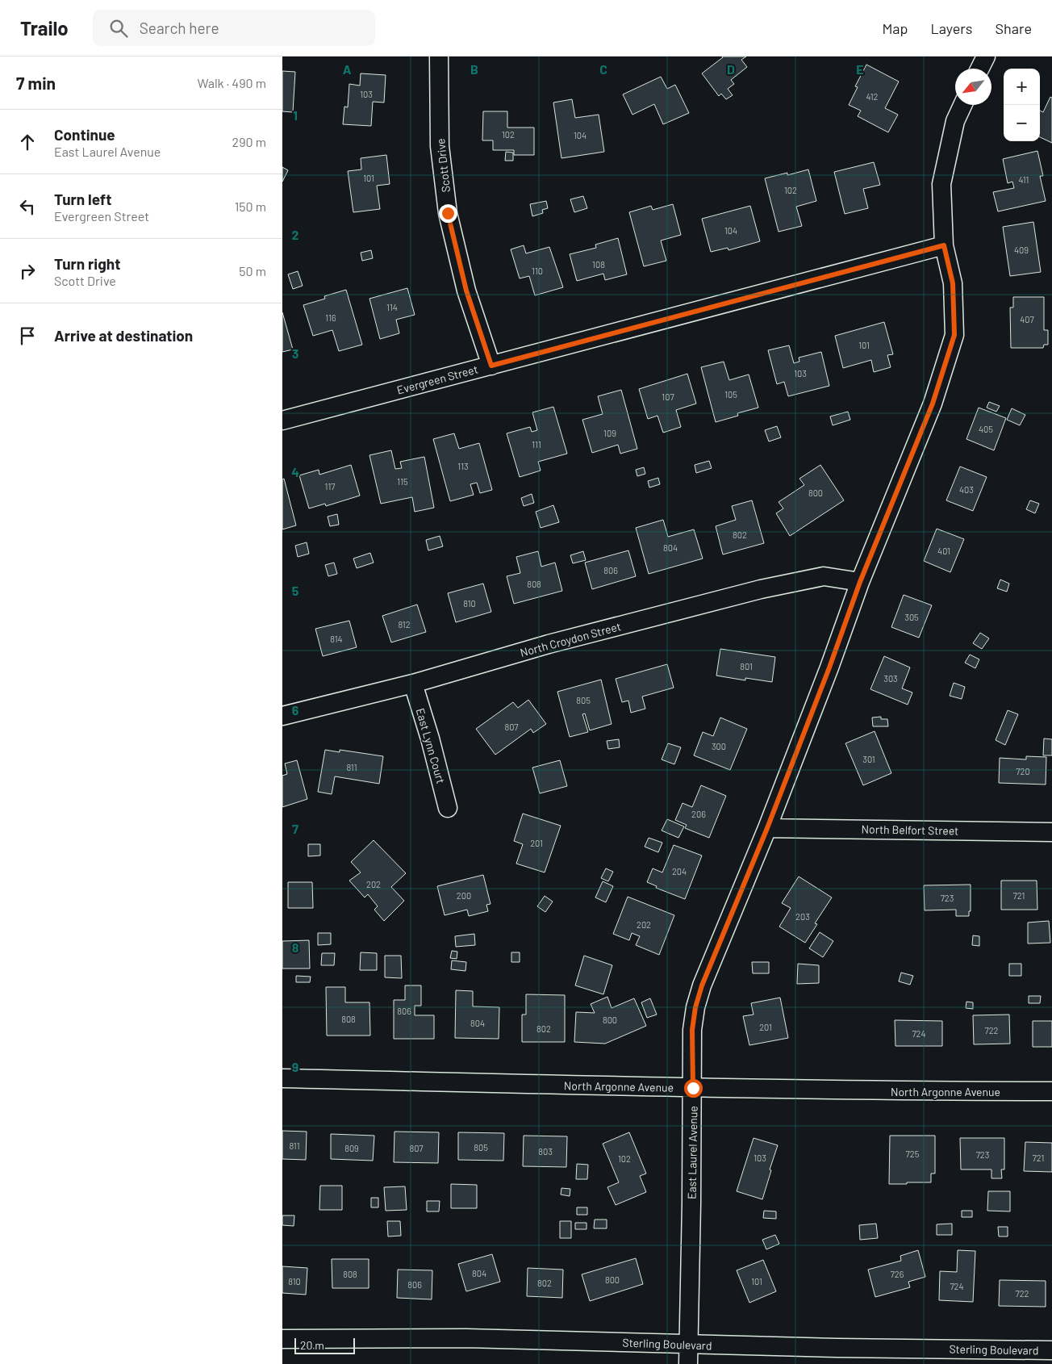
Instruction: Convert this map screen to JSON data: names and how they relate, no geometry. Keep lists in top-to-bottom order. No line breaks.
{"streets":{"street":["Scott Drive","Evergreen Street","North Croydon Street","East Lynn Court","North Belfort Street","North Argonne Avenue","East Laurel Avenue","Sterling Boulevard"]},"crossings":[["Scott Drive","Evergreen Street"],["Evergreen Street","East Laurel Avenue"],["North Croydon Street","East Lynn Court"],["North Croydon Street","East Laurel Avenue"],["North Belfort Street","East Laurel Avenue"],["North Argonne Avenue","East Laurel Avenue"],["East Laurel Avenue","Sterling Boulevard"]],"house_numbers":["103","412","102","104","101","411","102","104","409","108","110","114","116","407","101","103","105","107","405","109","111","113","115","117","403","800","802","804","401","806","808","810","305","812","814","801","303","805","807","300","301","811","720","206","201","204","202","200","721","723","203","202","806","808","800","804","201","802","722","724","811","805","809","807","803","725","723","103","721","102","804","808","726","800","810","101","802","806","724","722"],"scale_bar":"20 m","north":"bottom left","page":{"header":"Trailo","search":"Search here","nav":["Map","Layers","Share"],"heading":["7 min","Walk · 490 m"],"map_buttons":["+","−"],"list":[["Continue","East Laurel Avenue","290 m"],["Turn left","Evergreen Street","150 m"],["Turn right","Scott Drive","50 m"],"Arrive at destination"],"scale":"20 m"},"grid":{"columns":["A","B","C","D","E"],"rows":["1","2","3","4","5","6","7","8","9"]}}
